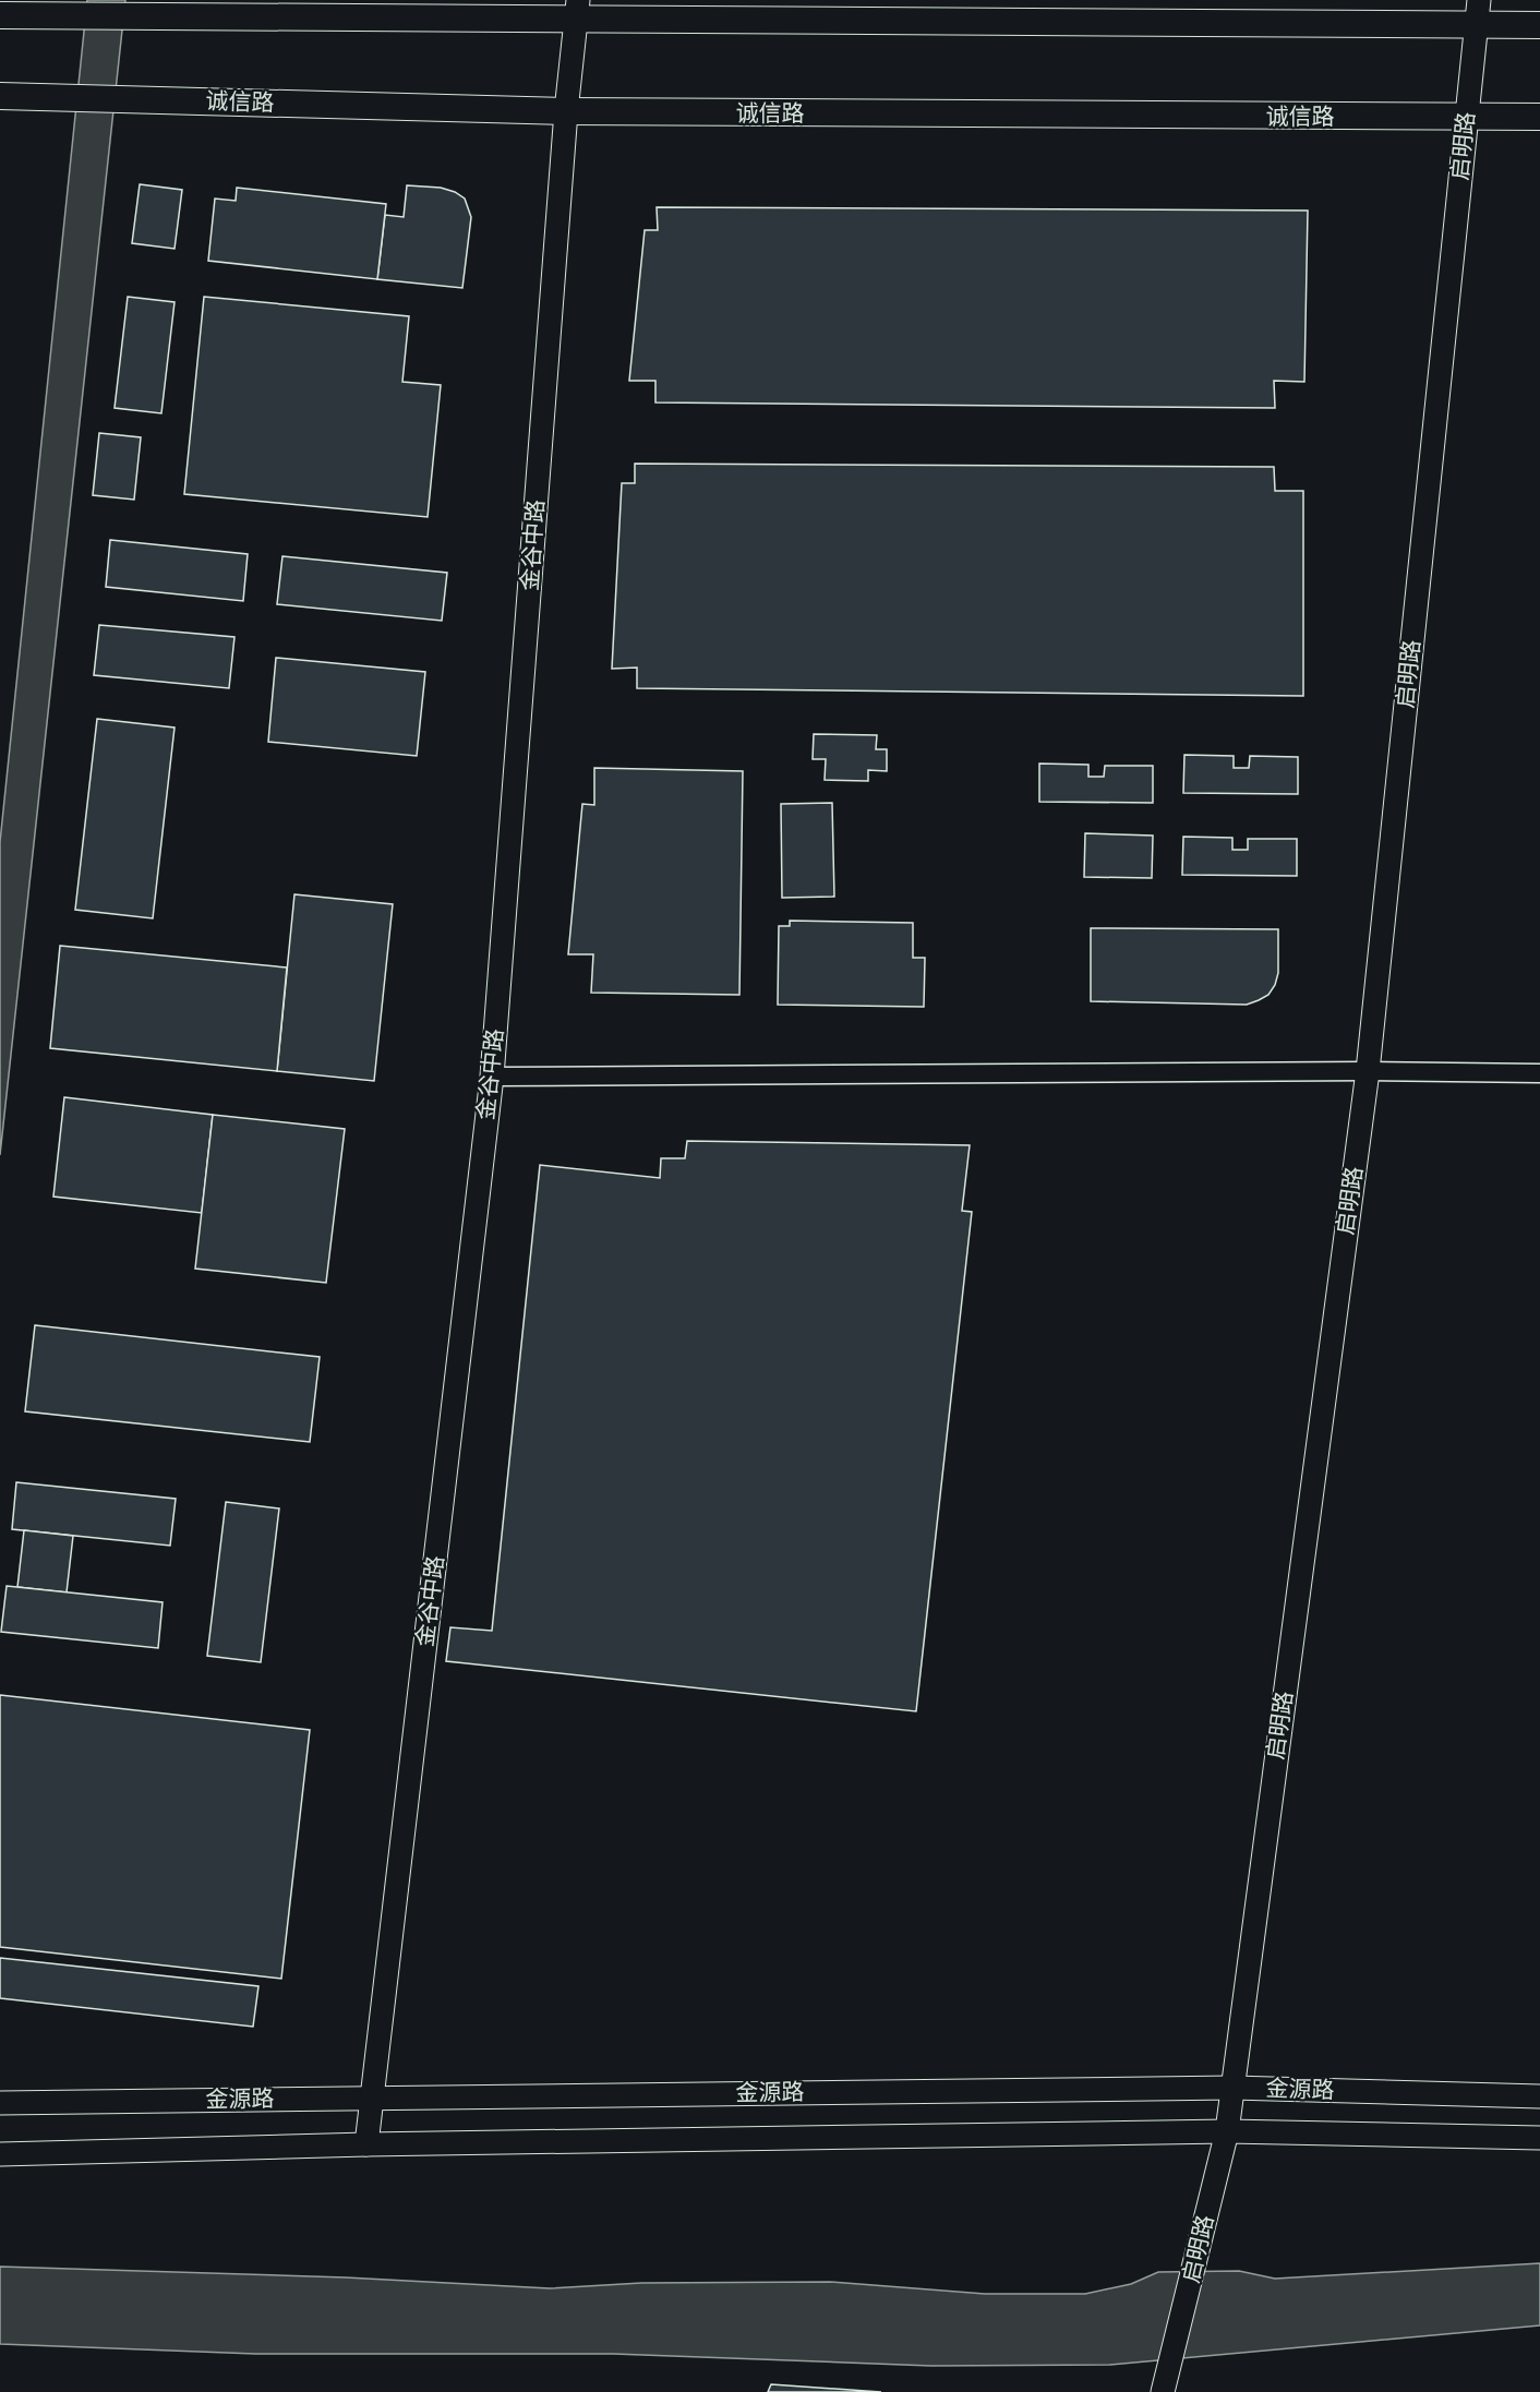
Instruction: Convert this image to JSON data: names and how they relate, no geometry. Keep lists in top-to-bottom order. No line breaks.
{"streets":{"main road":["诚信路"],"street":["启明路","金谷中路","金源路"]},"crossings":[["诚信路","启明路"],["诚信路","金谷中路"],["启明路","金源路"],["金谷中路","金源路"]]}
